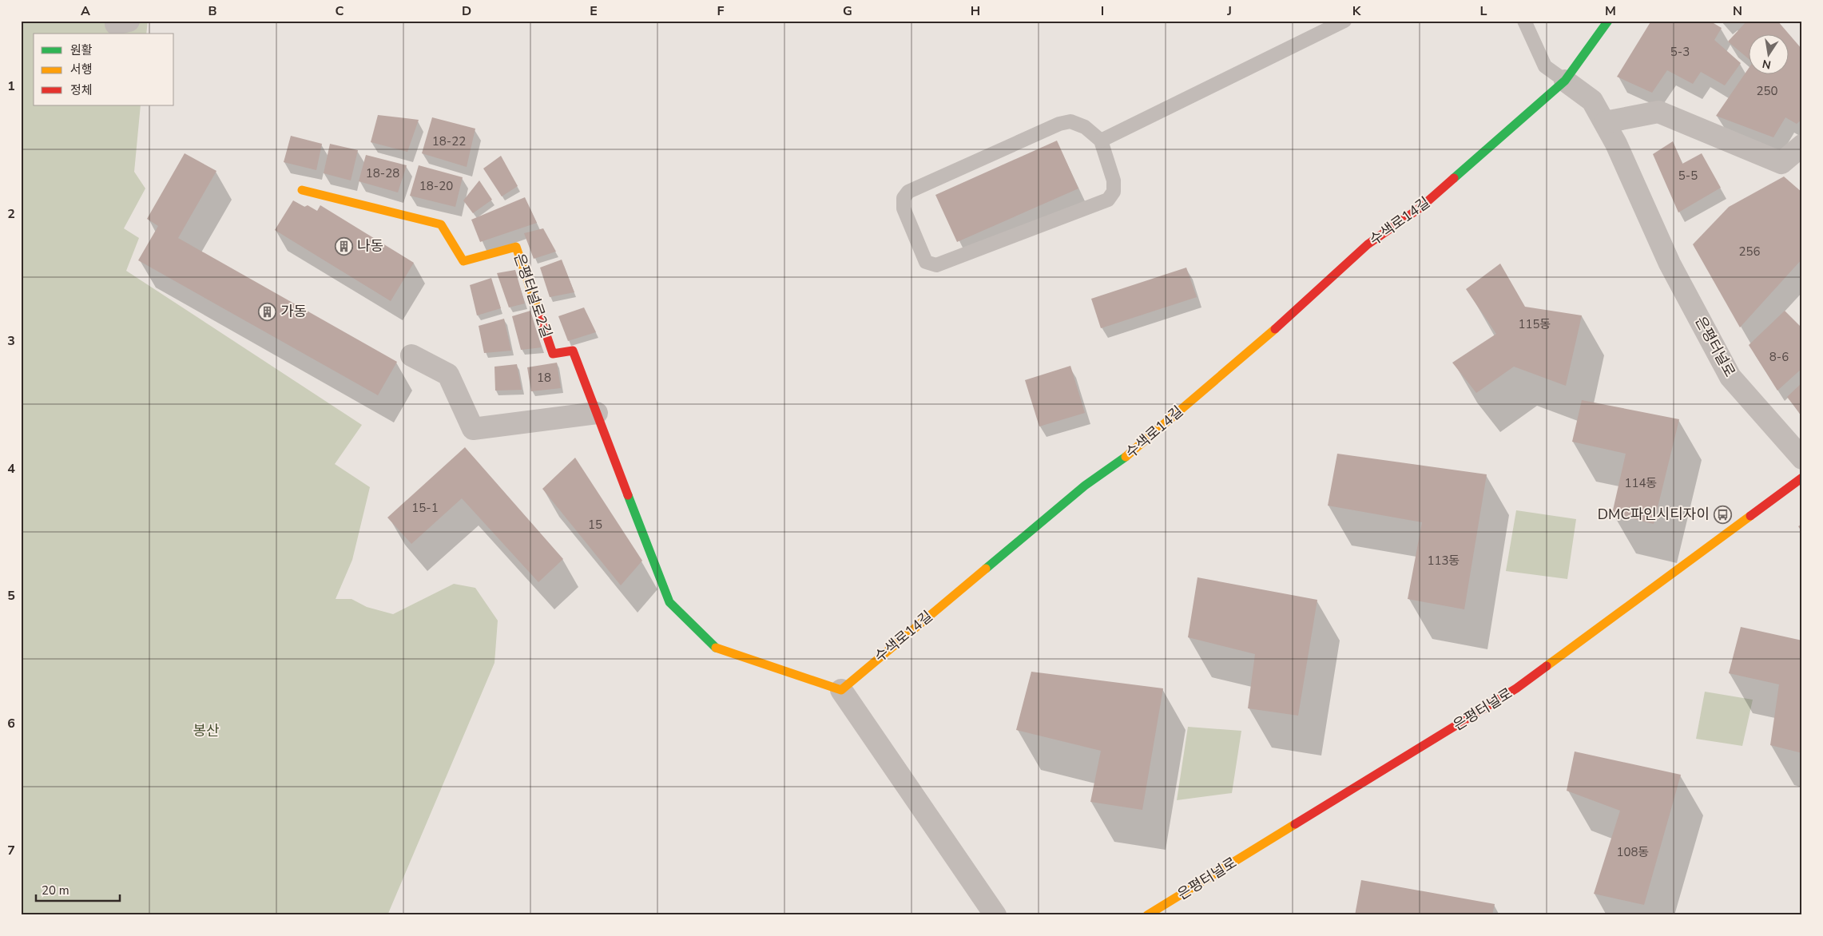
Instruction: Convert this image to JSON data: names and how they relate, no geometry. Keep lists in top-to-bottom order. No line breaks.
{"streets":{"street":["수색로14길","은평터널로2길","은평터널로"]},"crossings":[["수색로14길","은평터널로2길"]],"parks":["봉산"],"places":{"building":["나동","가동"],"bus stop":["DMC파인시티자이"]},"house_numbers":["5-3","250","18-22","18-28","5-5","18-20","256","115동","8-6","18","114동","15-1","15","113동","108동"],"legend":["원활","서행","정체"],"scale_bar":"20 m","north":"bottom","grid":{"columns":["A","B","C","D","E","F","G","H","I","J","K","L","M","N"],"rows":["1","2","3","4","5","6","7"]}}
